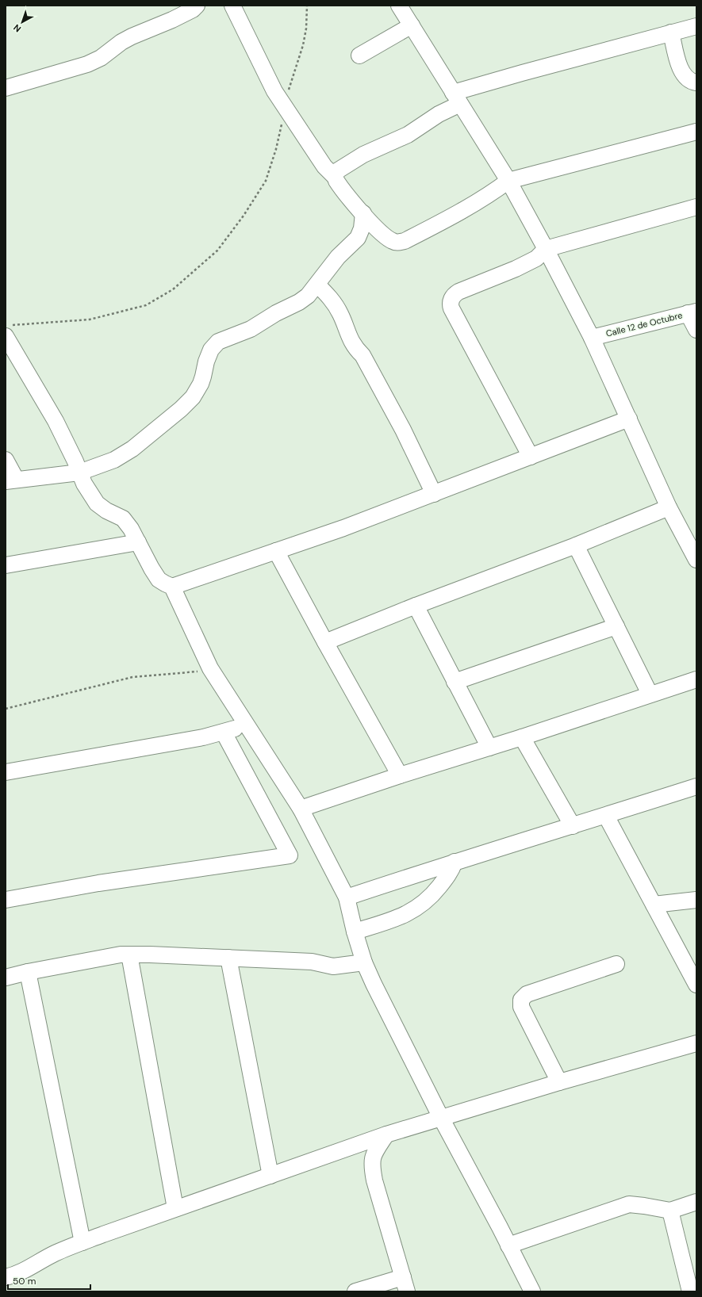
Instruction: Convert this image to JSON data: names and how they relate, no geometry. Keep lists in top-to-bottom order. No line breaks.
{"streets":{"street":["Calle 12 de Octubre"]},"scale_bar":"50 m","north":"bottom left"}
